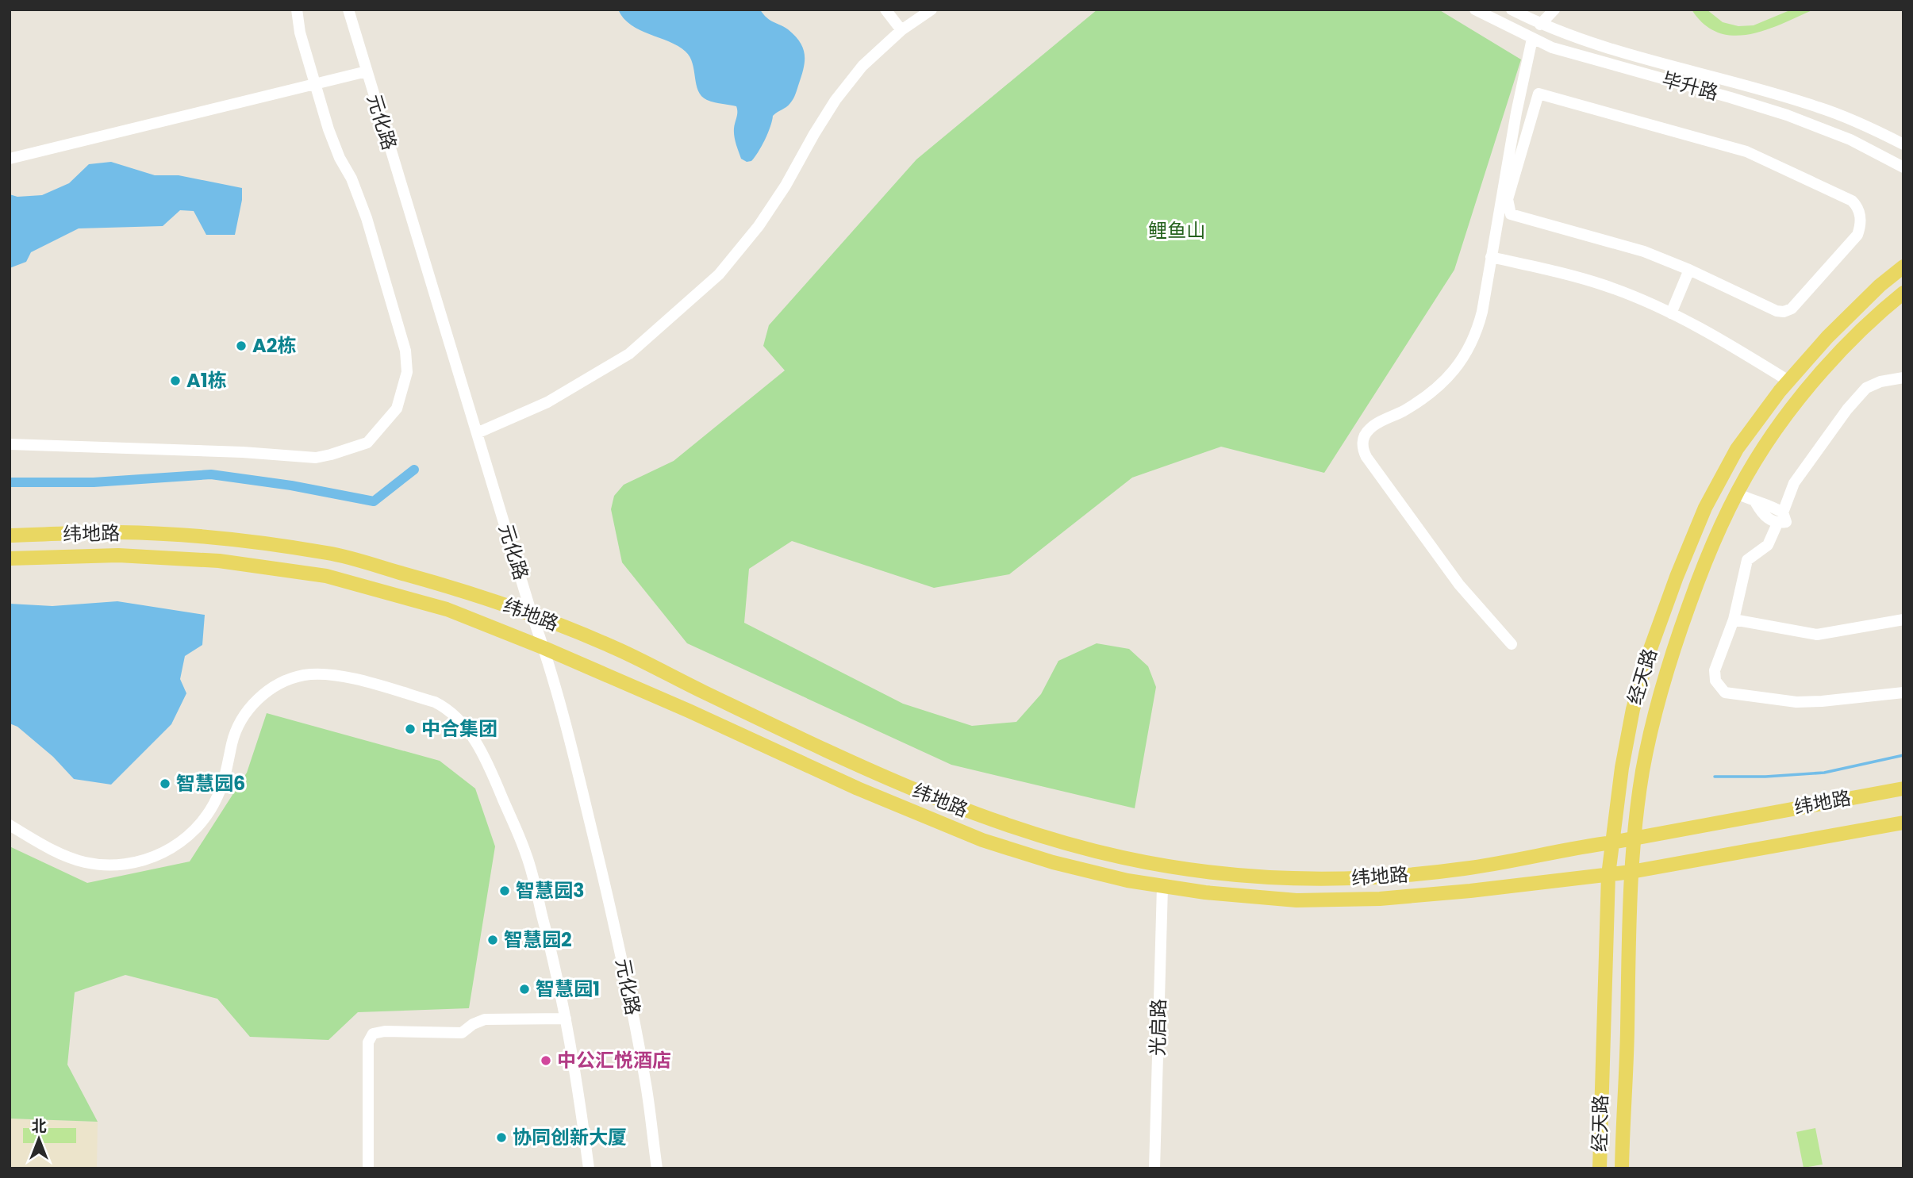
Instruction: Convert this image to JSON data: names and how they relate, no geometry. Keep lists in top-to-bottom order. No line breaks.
{"streets":{"main road":["纬地路","经天路"],"street":["毕升路","元化路","光启路"]},"crossings":[["元化路","纬地路"],["纬地路","经天路"],["纬地路","光启路"]],"parks":["鲤鱼山"],"places":["A2栋","A1栋","中合集团","智慧园6","智慧园3","智慧园2","智慧园1","中公汇悦酒店","协同创新大厦"],"north":"top"}
